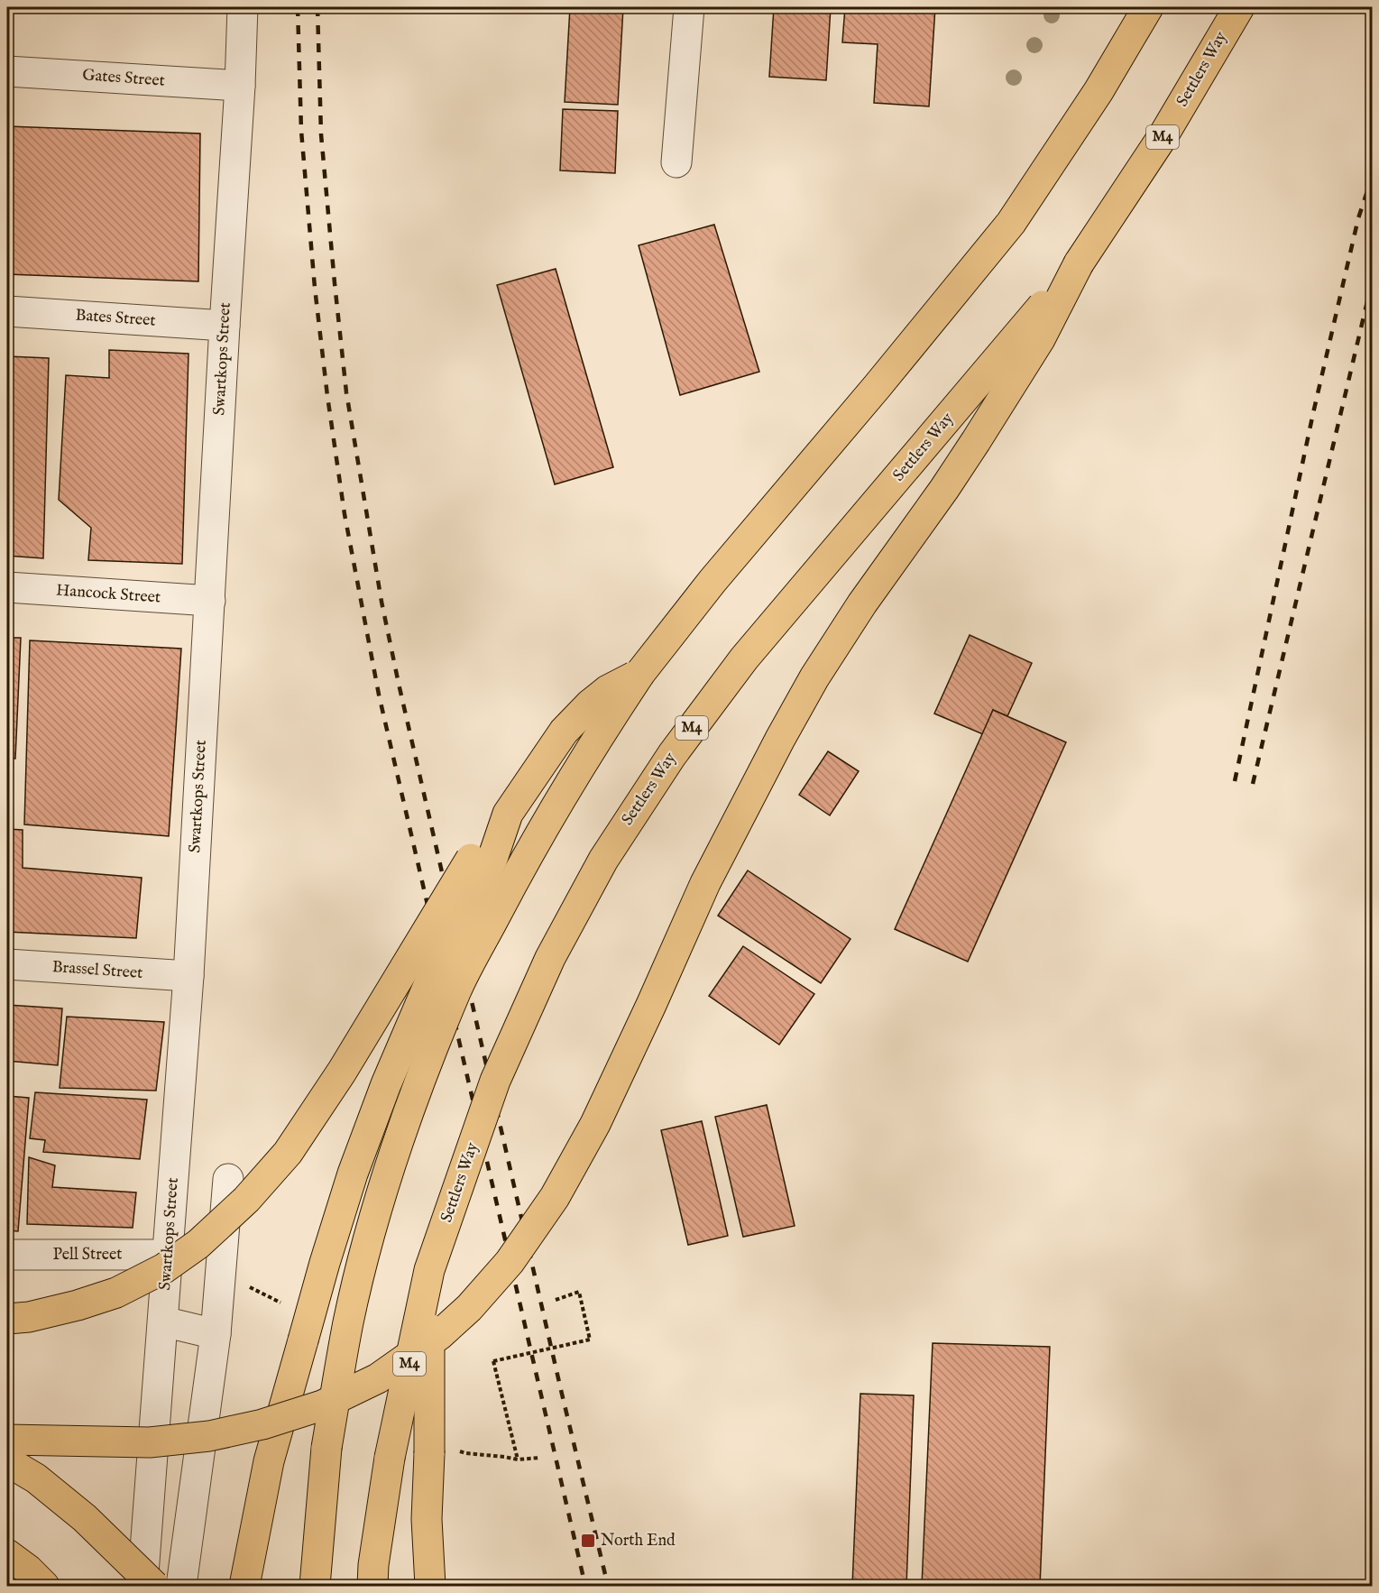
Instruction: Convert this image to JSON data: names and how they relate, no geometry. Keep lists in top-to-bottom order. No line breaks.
{"streets":{"highway":["Settlers Way","M4"],"street":["Gates Street","Bates Street","Swartkops Street","Hancock Street","Brassel Street","Pell Street"]},"crossings":[["Gates Street","Swartkops Street"],["Bates Street","Swartkops Street"],["Swartkops Street","Hancock Street"],["Swartkops Street","Brassel Street"],["Swartkops Street","Pell Street"]],"places":{"transit":["North End"]}}
